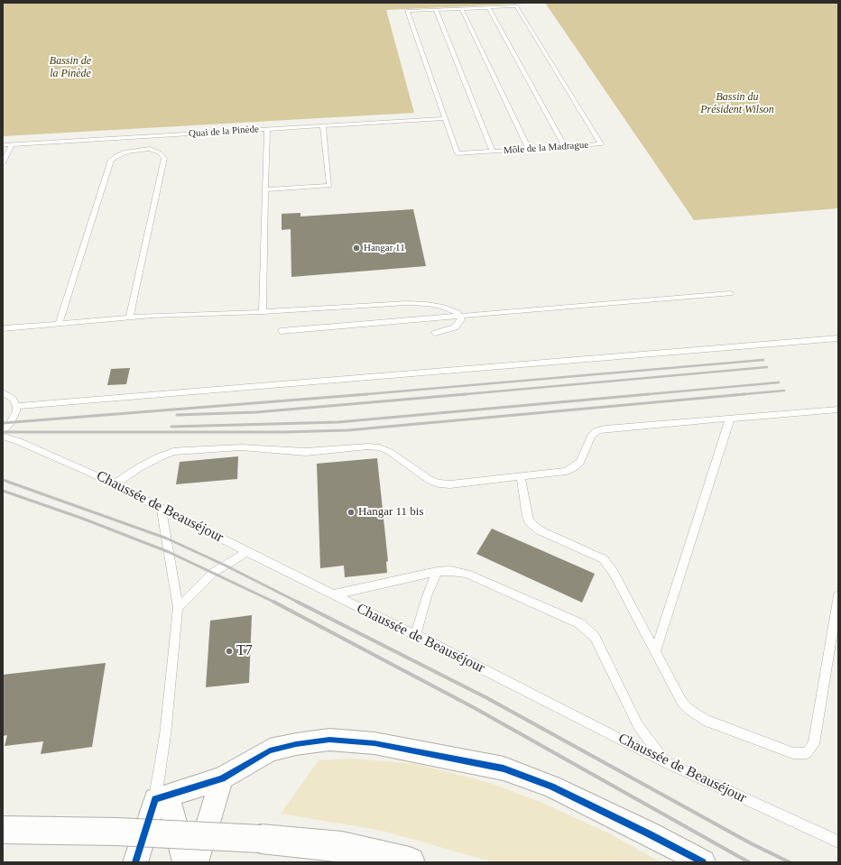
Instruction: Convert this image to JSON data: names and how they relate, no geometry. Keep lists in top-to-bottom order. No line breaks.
{"streets":{"lane":["Quai de la Pinède","Môle de la Madrague","Chaussée de Beauséjour"]},"crossings":[["Quai de la Pinède","Môle de la Madrague"]],"water":["Bassin de la Pinède","Bassin du Président Wilson"],"places":["Hangar 11","Hangar 11 bis","T7"]}
